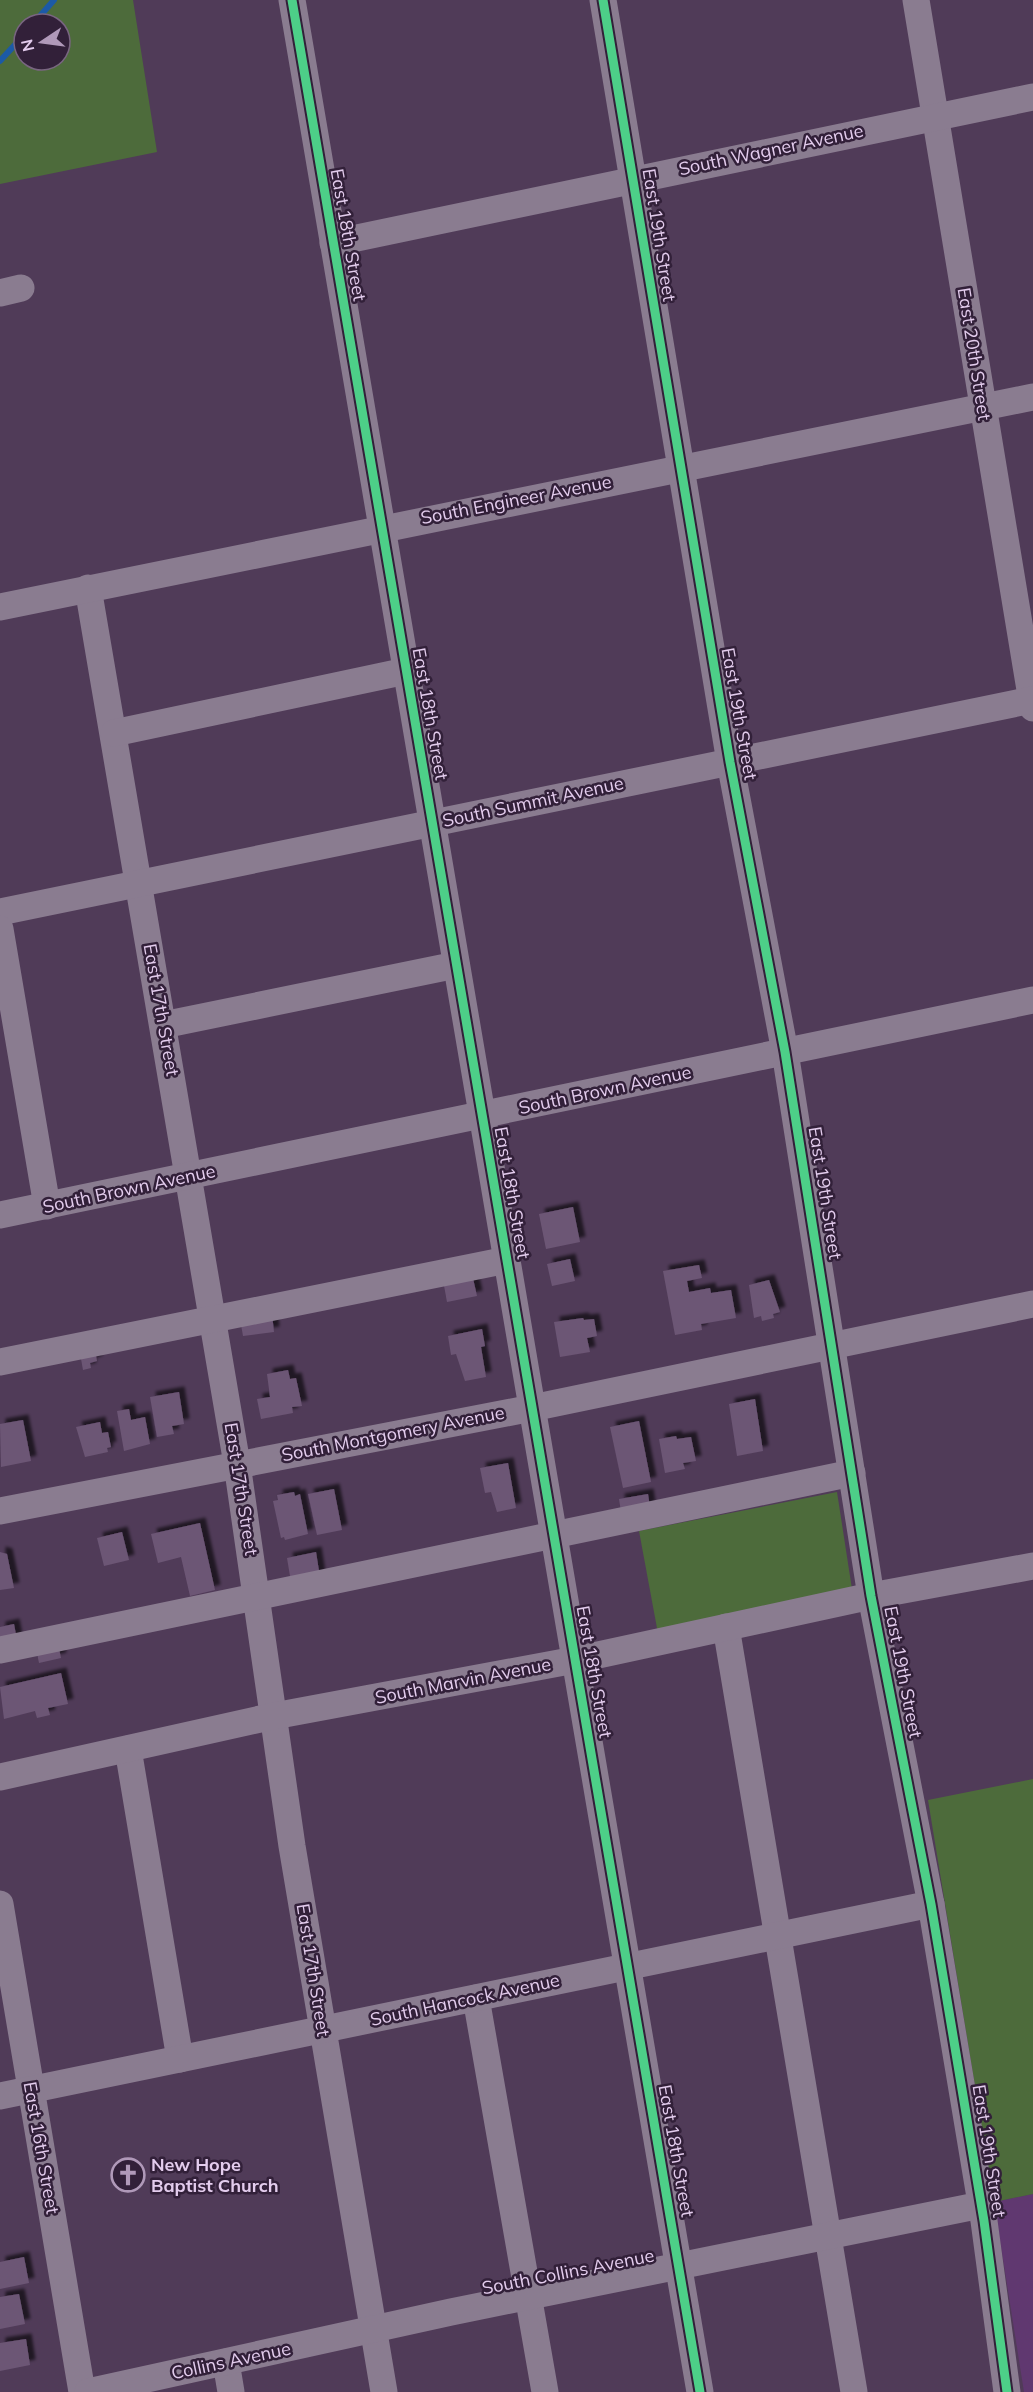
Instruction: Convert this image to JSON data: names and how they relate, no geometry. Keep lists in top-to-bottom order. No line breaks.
{"streets":{"street":["South Wagner Avenue","East 18th Street","East 19th Street","East 20th Street","South Engineer Avenue","South Summit Avenue","East 17th Street","South Brown Avenue","South Montgomery Avenue","South Marvin Avenue","South Hancock Avenue","East 16th Street","South Collins Avenue","Collins Avenue"]},"crossings":[["South Wagner Avenue","East 18th Street"],["South Wagner Avenue","East 19th Street"],["South Wagner Avenue","East 20th Street"],["East 18th Street","South Engineer Avenue"],["East 18th Street","South Summit Avenue"],["East 18th Street","South Brown Avenue"],["East 18th Street","South Montgomery Avenue"],["East 18th Street","South Marvin Avenue"],["East 18th Street","South Hancock Avenue"],["East 18th Street","South Collins Avenue"],["East 19th Street","South Engineer Avenue"],["East 19th Street","South Summit Avenue"],["East 19th Street","South Brown Avenue"],["East 19th Street","South Montgomery Avenue"],["East 19th Street","South Marvin Avenue"],["East 19th Street","South Hancock Avenue"],["East 19th Street","South Collins Avenue"],["East 20th Street","South Engineer Avenue"],["East 20th Street","South Summit Avenue"],["South Engineer Avenue","East 17th Street"],["South Summit Avenue","East 17th Street"],["East 17th Street","South Brown Avenue"],["East 17th Street","South Montgomery Avenue"],["East 17th Street","South Marvin Avenue"],["East 17th Street","South Hancock Avenue"],["East 17th Street","South Collins Avenue"],["East 17th Street","Collins Avenue"],["South Hancock Avenue","East 16th Street"],["South Collins Avenue","Collins Avenue"]],"places":{"church":["New Hope Baptist Church"]},"north":"left"}
